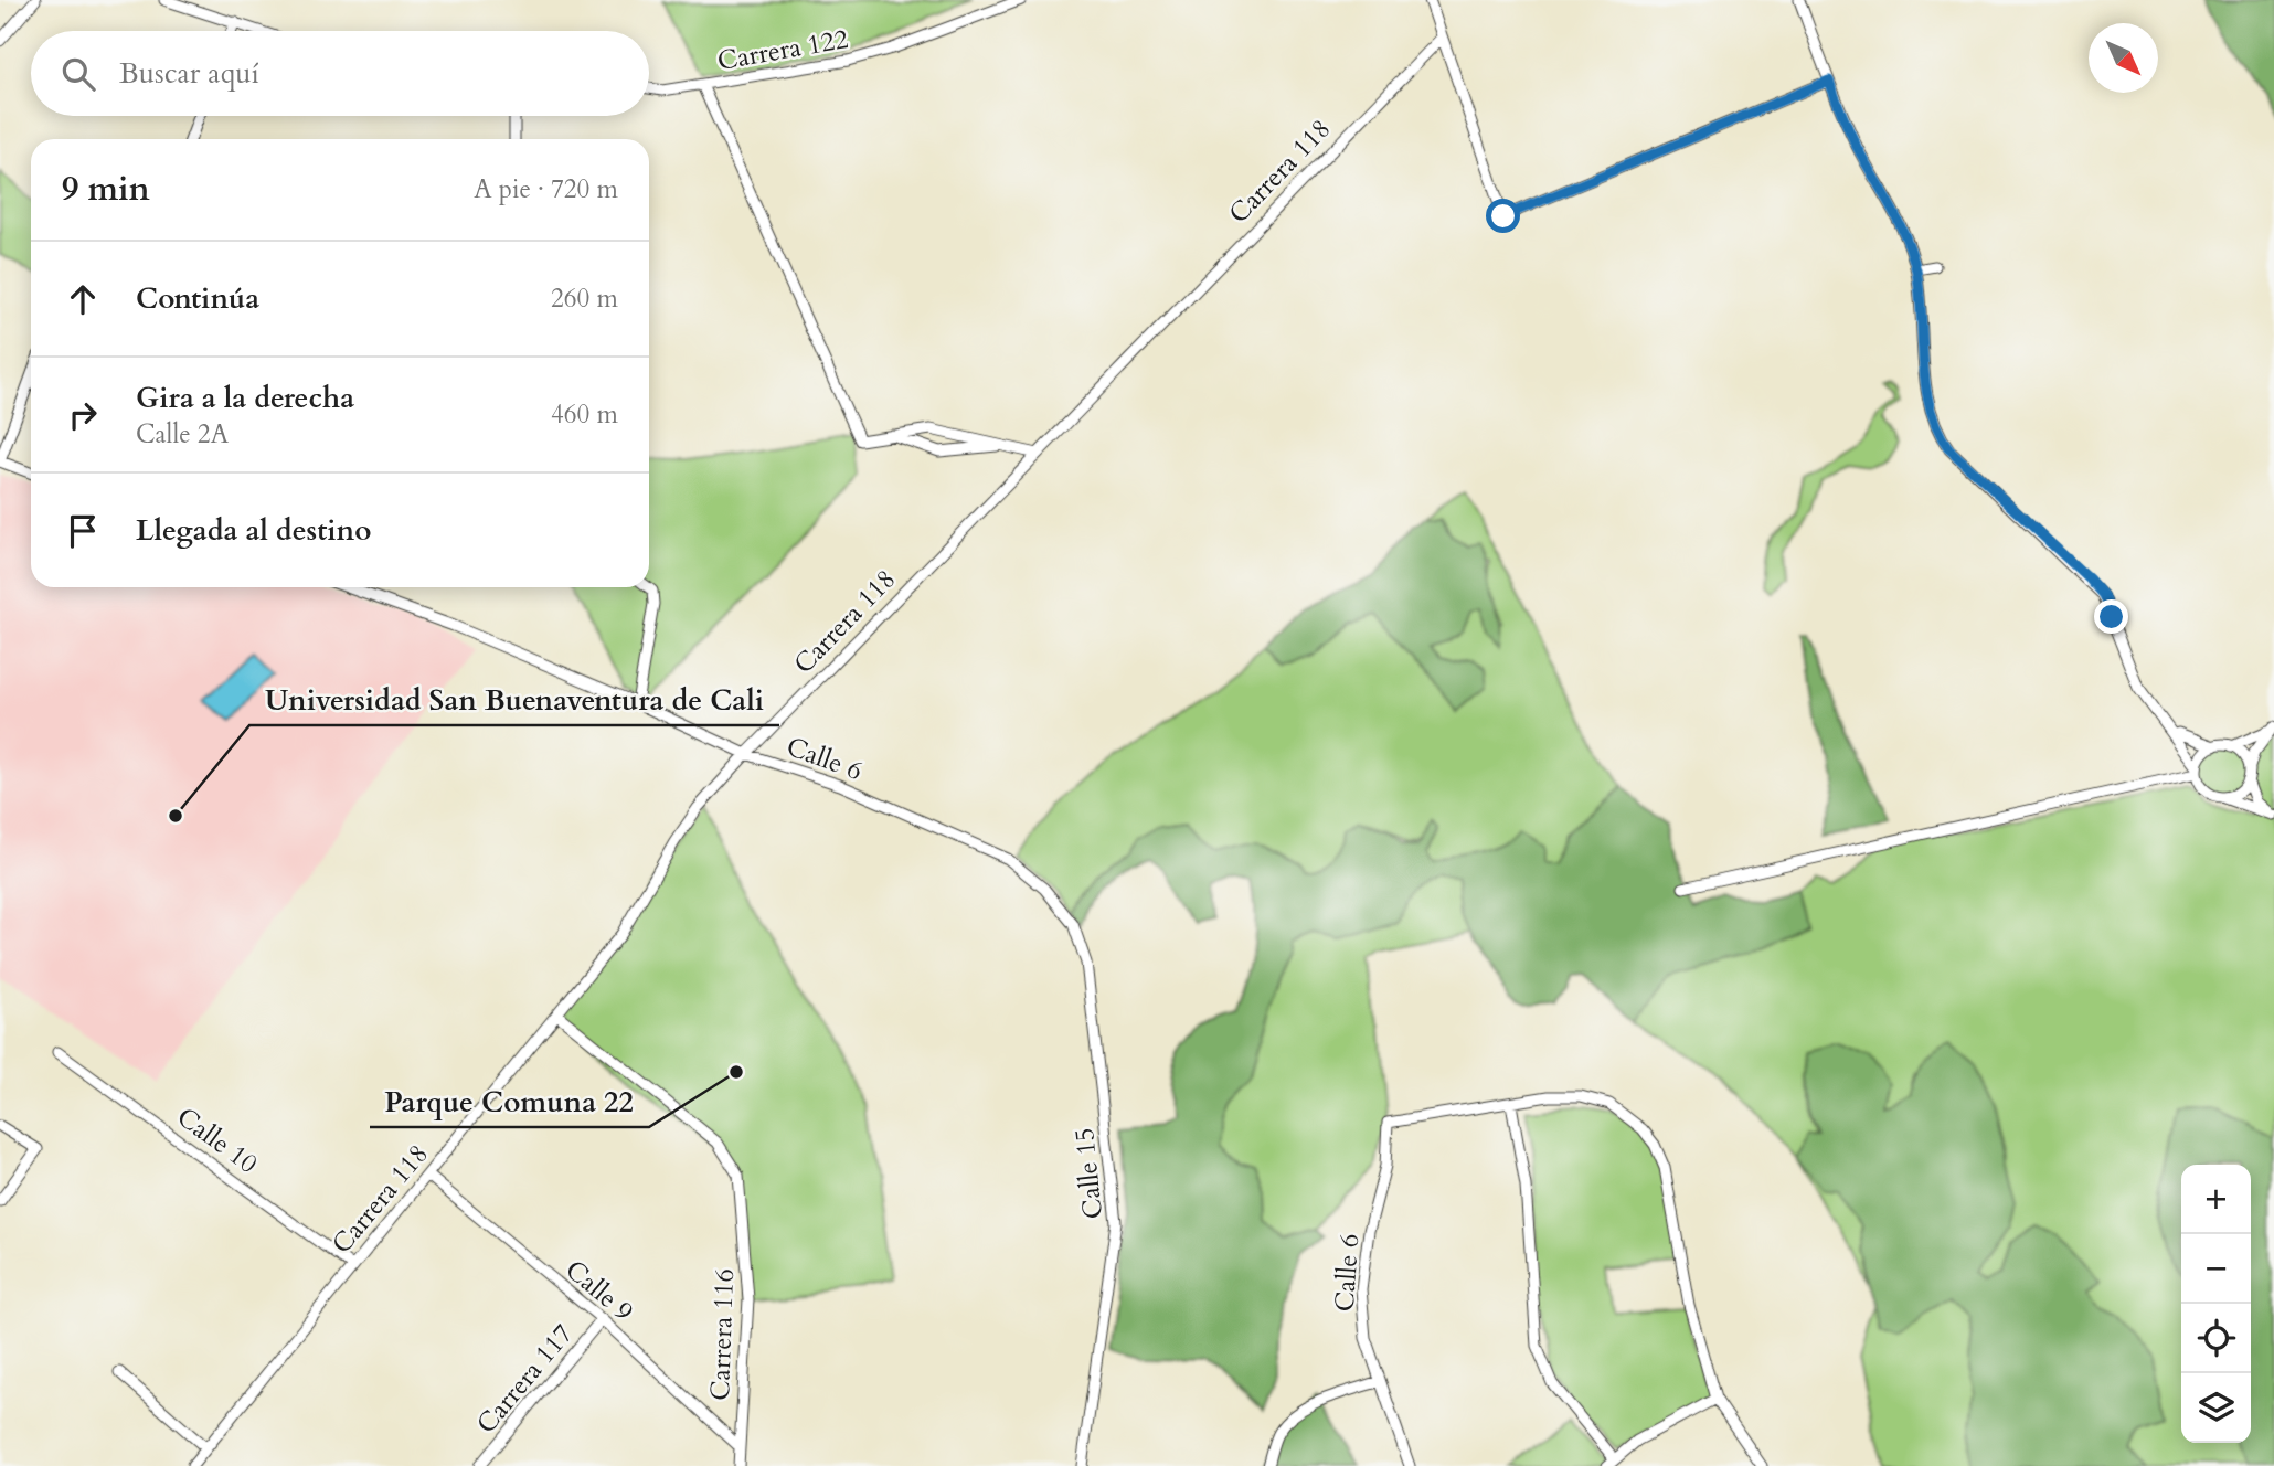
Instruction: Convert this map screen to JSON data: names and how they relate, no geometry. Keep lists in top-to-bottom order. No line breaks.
{"streets":{"street":["Carrera 122","Carrera 118","Calle 6","Calle 10","Calle 15","Calle 9","Carrera 116","Carrera 117"]},"crossings":[["Carrera 118","Calle 6"],["Carrera 118","Calle 10"],["Carrera 118","Calle 9"],["Carrera 118","Carrera 116"],["Calle 6","Calle 15"],["Calle 9","Carrera 116"],["Calle 9","Carrera 117"]],"places":["Universidad San Buenaventura de Cali","Parque Comuna 22"],"north":"bottom right","page":{"search":"Buscar aquí","heading":["9 min","A pie · 720 m"],"list":[["Continúa","260 m"],["Gira a la derecha","Calle 2A","460 m"],"Llegada al destino"],"map_buttons":["+","−"]}}
